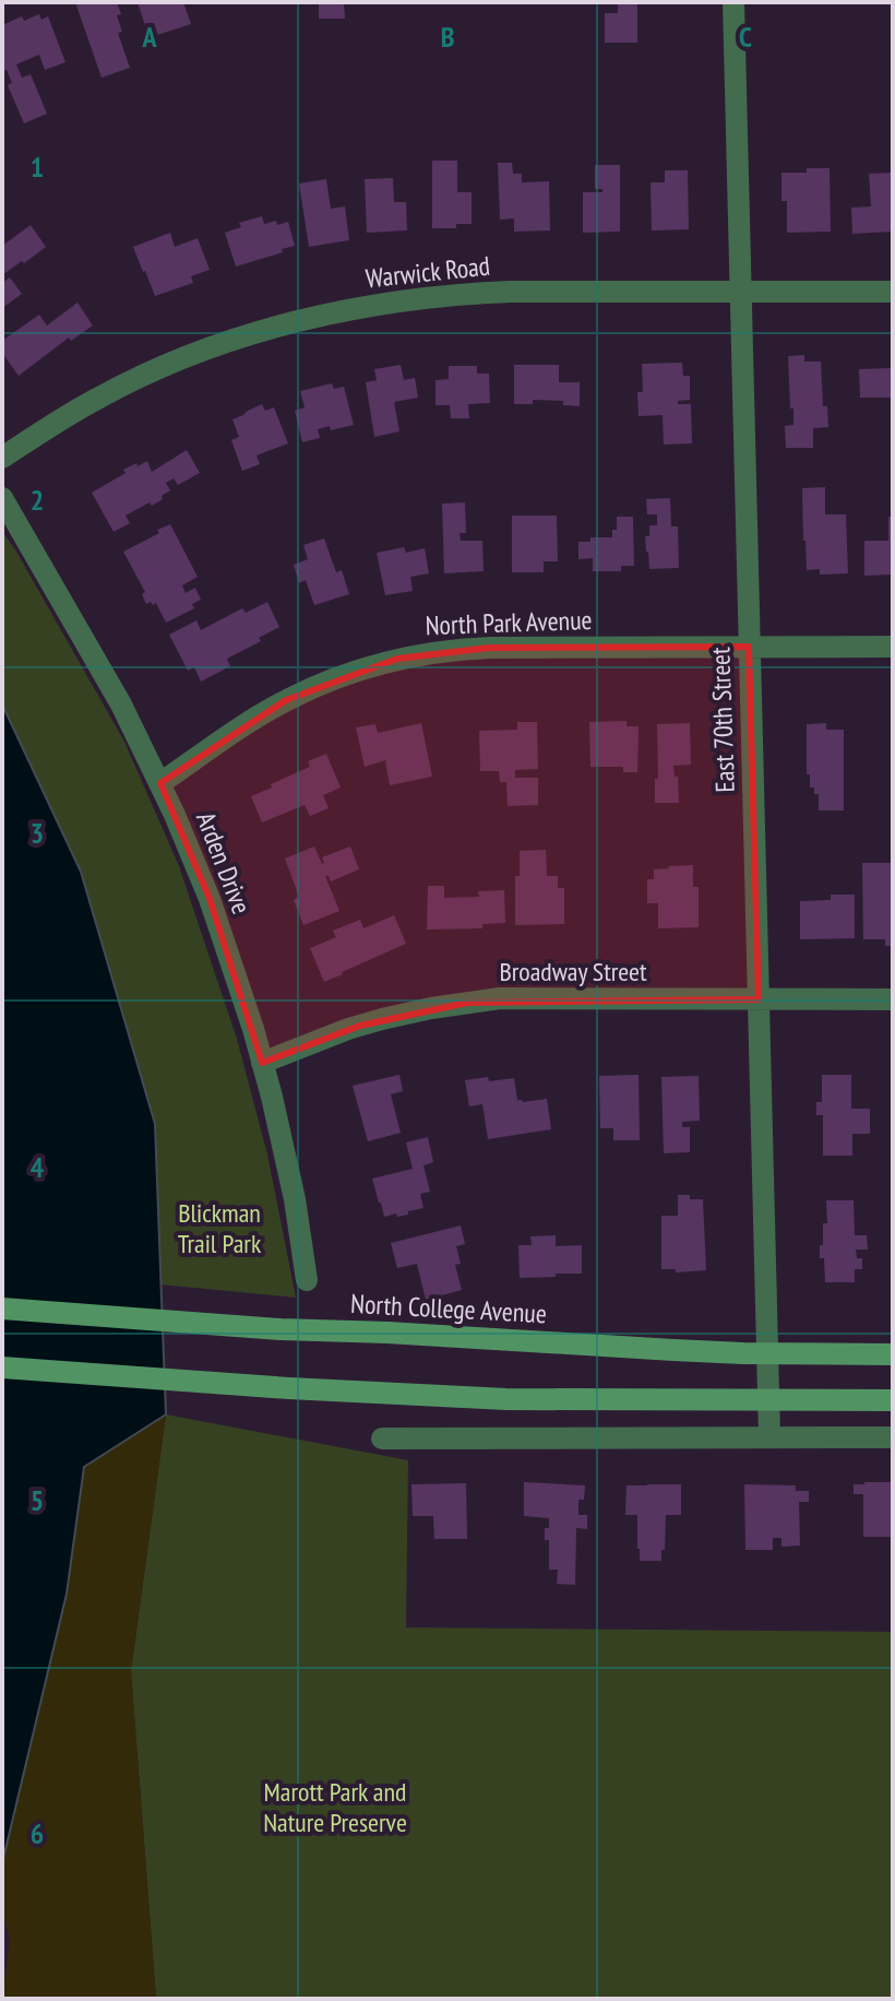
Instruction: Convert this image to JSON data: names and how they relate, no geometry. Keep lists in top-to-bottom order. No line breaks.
{"streets":{"main road":["North College Avenue"],"street":["Warwick Road","North Park Avenue","East 70th Street","Arden Drive","Broadway Street"]},"crossings":[["Warwick Road","East 70th Street"],["North Park Avenue","East 70th Street"],["North Park Avenue","Arden Drive"],["East 70th Street","Broadway Street"],["East 70th Street","North College Avenue"],["Arden Drive","Broadway Street"]],"parks":["Blickman Trail Park","Marott Park and Nature Preserve"],"grid":{"columns":["A","B","C"],"rows":["1","2","3","4","5","6"]}}
